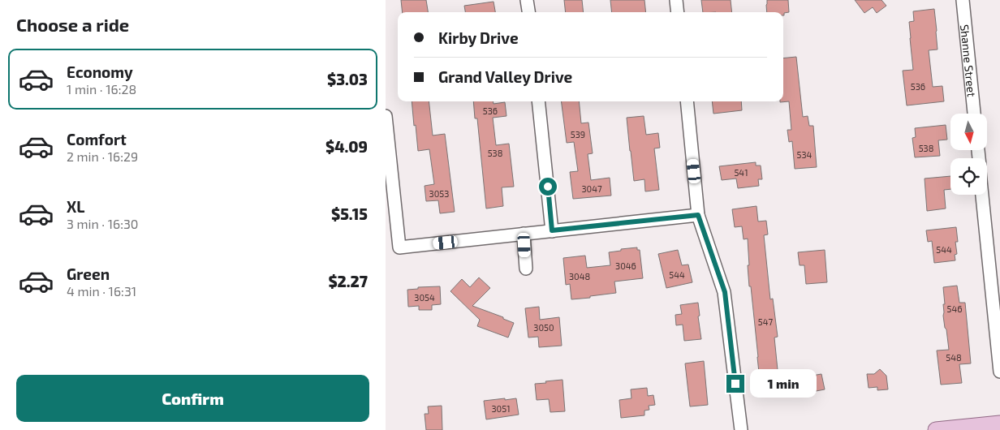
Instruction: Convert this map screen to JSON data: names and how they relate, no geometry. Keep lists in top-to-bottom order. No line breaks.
{"streets":{"street":["Shanne Street"]},"house_numbers":["536","536","539","538","538","534","541","3047","3053","544","3046","544","3048","3054","546","547","3050","548","3051"],"north":"bottom","page":{"heading":"Choose a ride","banner":["Kirby Drive","Grand Valley Drive"],"list":[{"name":"Economy","note":"1 min · 16:28","value":"$3.03"},{"name":"Comfort","note":"2 min · 16:29","value":"$4.09"},{"name":"XL","note":"3 min · 16:30","value":"$5.15"},{"name":"Green","note":"4 min · 16:31","value":"$2.27"}],"buttons":"Confirm","bubble":"1 min"}}
